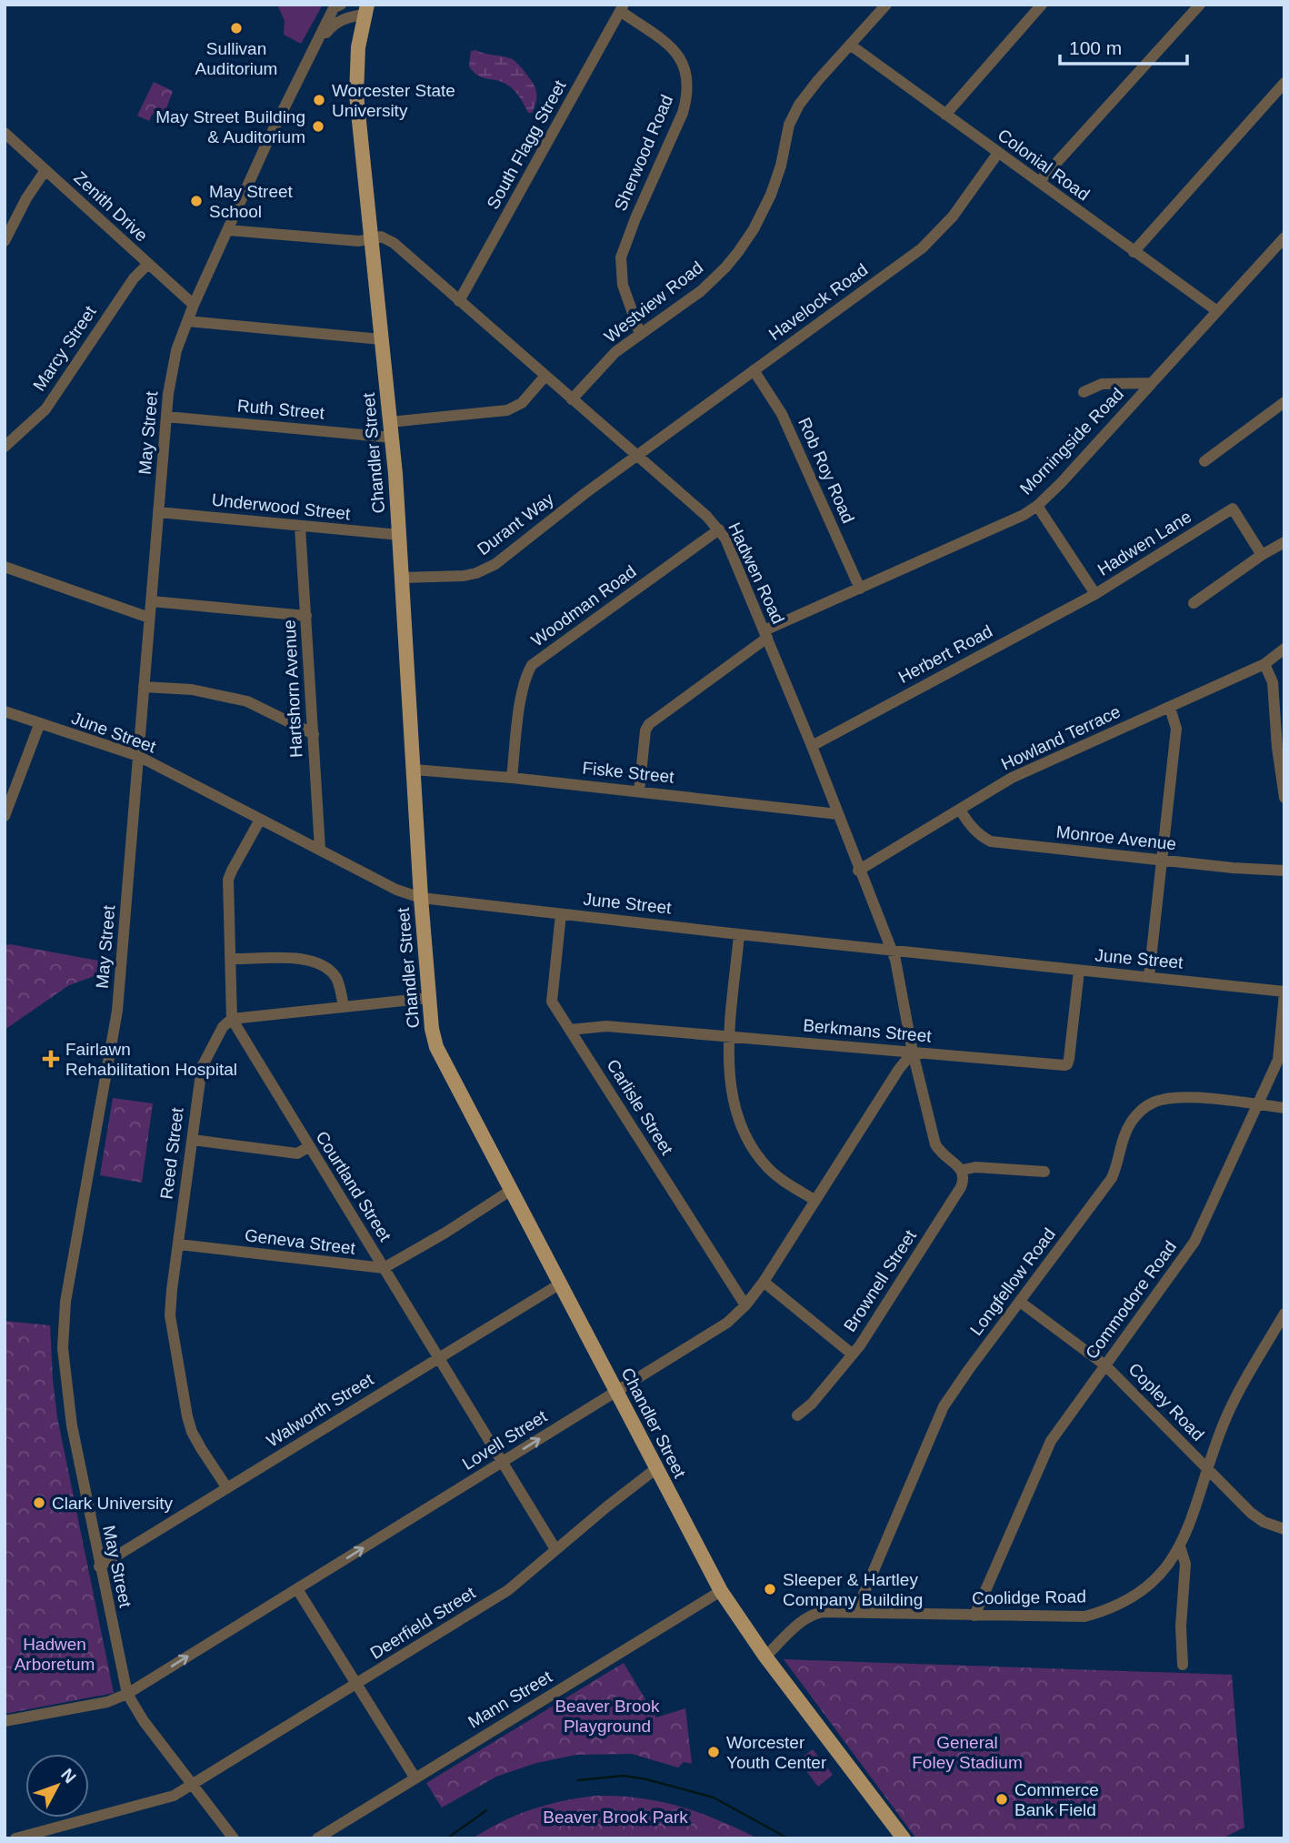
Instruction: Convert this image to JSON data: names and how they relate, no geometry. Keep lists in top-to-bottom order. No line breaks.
{"streets":{"main road":["Chandler Street"],"street":["South Flagg Street","Sherwood Road","Colonial Road","Zenith Drive","Westview Road","Havelock Road","Marcy Street","Ruth Street","May Street","Morningside Road","Rob Roy Road","Underwood Street","Durant Way","Hadwen Lane","Hadwen Road","Woodman Road","Herbert Road","Hartshorn Avenue","June Street","Howland Terrace","Fiske Street","Monroe Avenue","Berkmans Street","Carlisle Street","Reed Street","Courtland Street","Geneva Street","Brownell Street","Longfellow Road","Commodore Road","Copley Road","Walworth Street","Lovell Street","Coolidge Road","Deerfield Street","Mann Street"]},"crossings":[["South Flagg Street","Sherwood Road"],["South Flagg Street","Hadwen Road"],["Sherwood Road","Westview Road"],["Colonial Road","Westview Road"],["Colonial Road","Havelock Road"],["Colonial Road","Morningside Road"],["Zenith Drive","Marcy Street"],["Zenith Drive","May Street"],["Westview Road","Hadwen Road"],["Havelock Road","Rob Roy Road"],["Havelock Road","Durant Way"],["Havelock Road","Hadwen Road"],["Ruth Street","May Street"],["Ruth Street","Chandler Street"],["Ruth Street","Hadwen Road"],["May Street","Chandler Street"],["May Street","Underwood Street"],["May Street","June Street"],["May Street","Walworth Street"],["May Street","Lovell Street"],["May Street","Deerfield Street"],["Morningside Road","Rob Roy Road"],["Morningside Road","Hadwen Lane"],["Morningside Road","Hadwen Road"],["Morningside Road","Fiske Street"],["Chandler Street","Underwood Street"],["Chandler Street","Durant Way"],["Chandler Street","Hadwen Road"],["Chandler Street","June Street"],["Chandler Street","Fiske Street"],["Chandler Street","Walworth Street"],["Chandler Street","Lovell Street"],["Chandler Street","Coolidge Road"],["Chandler Street","Deerfield Street"],["Chandler Street","Mann Street"],["Underwood Street","Hartshorn Avenue"],["Durant Way","Hadwen Road"],["Hadwen Lane","Herbert Road"],["Hadwen Road","Woodman Road"],["Hadwen Road","Herbert Road"],["Hadwen Road","June Street"],["Hadwen Road","Howland Terrace"],["Hadwen Road","Fiske Street"],["Woodman Road","Fiske Street"],["Hartshorn Avenue","June Street"],["June Street","Berkmans Street"],["June Street","Carlisle Street"],["June Street","Courtland Street"],["June Street","Commodore Road"],["Howland Terrace","Monroe Avenue"],["Berkmans Street","Carlisle Street"],["Berkmans Street","Lovell Street"],["Carlisle Street","Lovell Street"],["Reed Street","Courtland Street"],["Reed Street","Geneva Street"],["Reed Street","Walworth Street"],["Courtland Street","Geneva Street"],["Courtland Street","Walworth Street"],["Courtland Street","Lovell Street"],["Courtland Street","Deerfield Street"],["Longfellow Road","Commodore Road"],["Longfellow Road","Copley Road"],["Longfellow Road","Coolidge Road"],["Commodore Road","Copley Road"],["Commodore Road","Coolidge Road"],["Copley Road","Coolidge Road"]],"one_way":["Lovell Street"],"parks":["Hadwen Arboretum","Beaver Brook Playground","General Foley Stadium","Beaver Brook Park"],"places":{"other":["Sullivan Auditorium","Worcester State University","May Street Building & Auditorium","May Street School","Clark University","Sleeper & Hartley Company Building","Worcester Youth Center","Commerce Bank Field"],"health":["Fairlawn Rehabilitation Hospital"]},"scale_bar":"100 m","north":"top right"}
